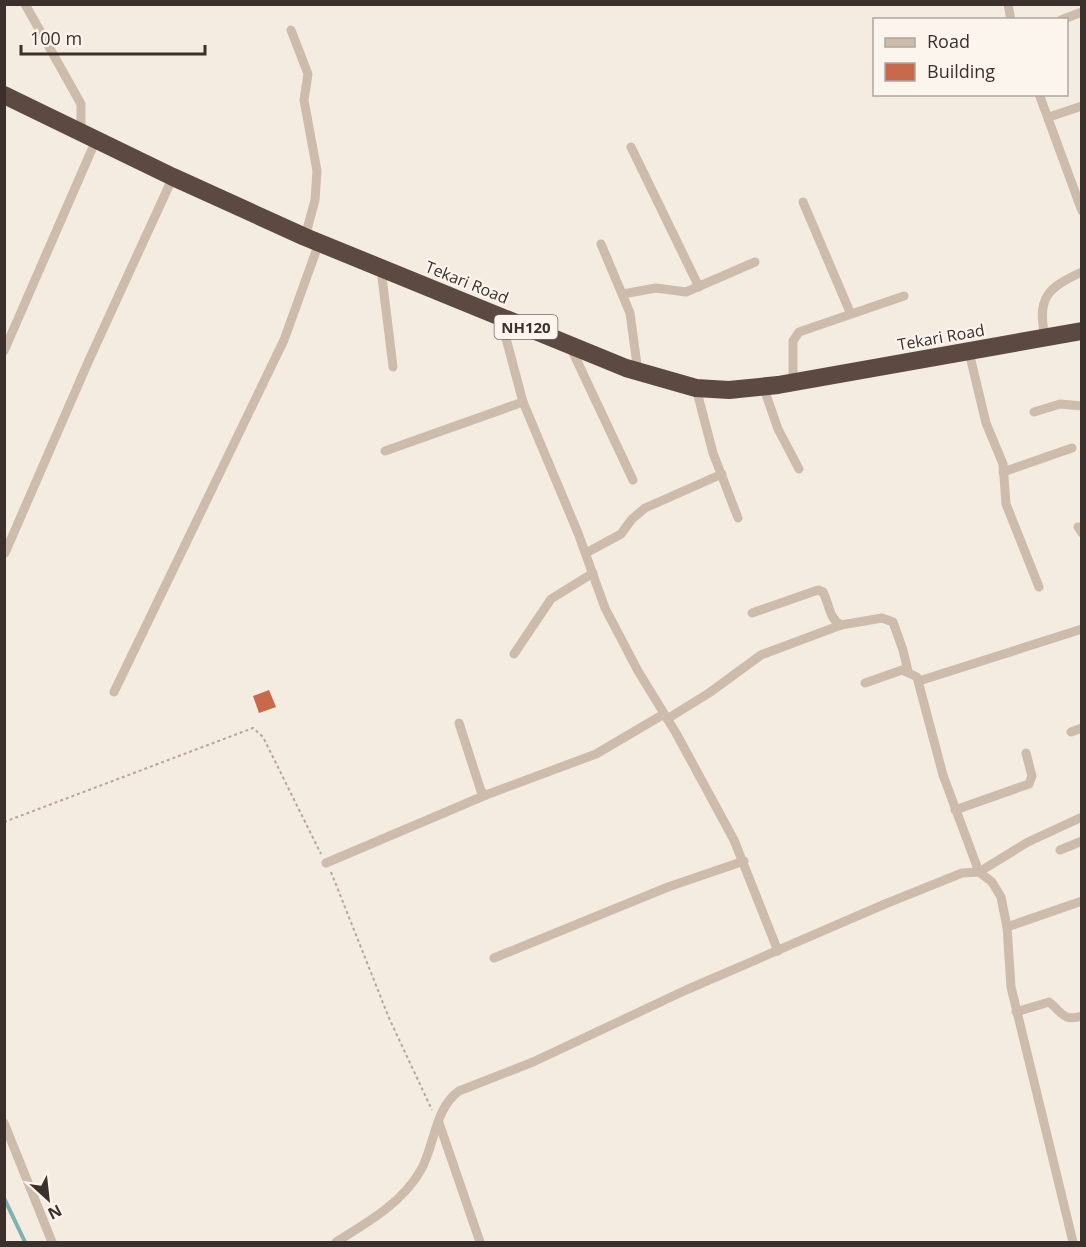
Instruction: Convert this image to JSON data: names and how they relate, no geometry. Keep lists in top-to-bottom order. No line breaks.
{"streets":{"highway":["Tekari Road","NH120"]},"legend":["Road","Building"],"scale_bar":"100 m","north":"bottom right"}
